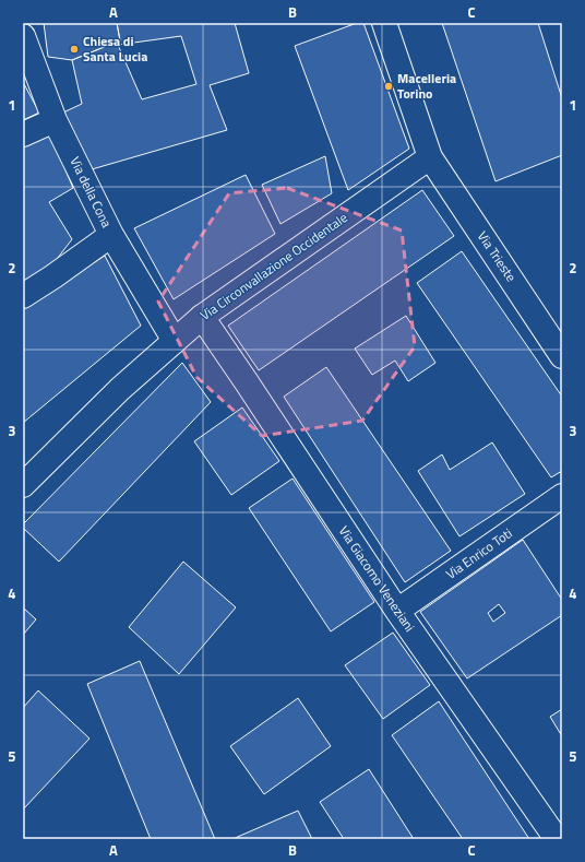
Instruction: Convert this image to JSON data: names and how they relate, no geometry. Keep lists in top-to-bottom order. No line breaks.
{"streets":{"street":["Via della Cona","Via Trieste","Via Circonvallazione Occidentale","Via Enrico Toti","Via Giacomo Veneziani"]},"crossings":[["Via della Cona","Via Circonvallazione Occidentale"],["Via Trieste","Via Circonvallazione Occidentale"],["Via Circonvallazione Occidentale","Via Giacomo Veneziani"],["Via Enrico Toti","Via Giacomo Veneziani"]],"places":["Chiesa di Santa Lucia","Macelleria Torino"],"grid":{"columns":["A","B","C"],"rows":["1","2","3","4","5"]}}
